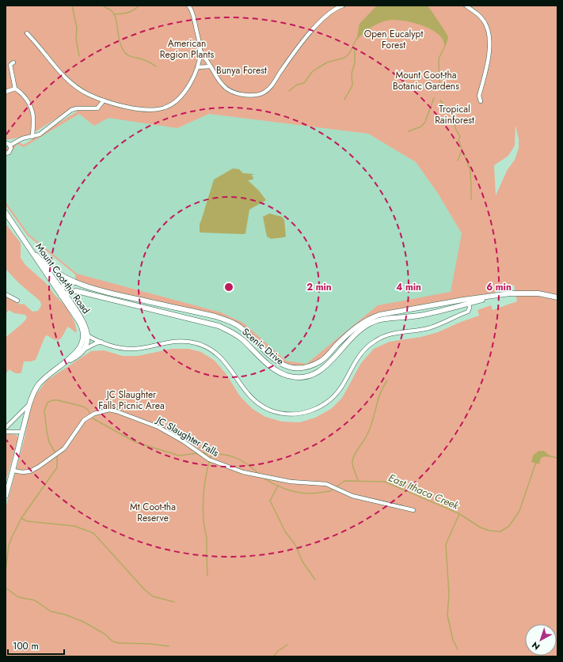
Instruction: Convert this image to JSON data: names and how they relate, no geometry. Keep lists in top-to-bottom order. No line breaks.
{"streets":{"main road":["Mount Coot-tha Road","Scenic Drive"],"street":["JC Slaughter Falls"]},"crossings":[["Mount Coot-tha Road","Scenic Drive"]],"water":["East Ithaca Creek"],"parks":["Open Eucalypt Forest","American Region Plants","Bunya Forest","Mount Coot-tha Botanic Gardens","Tropical Rainforest","JC Slaughter Falls Picnic Area","Mt Coot-tha Reserve"],"scale_bar":"100 m","north":"bottom left","rings":["2 min","4 min","6 min"]}
